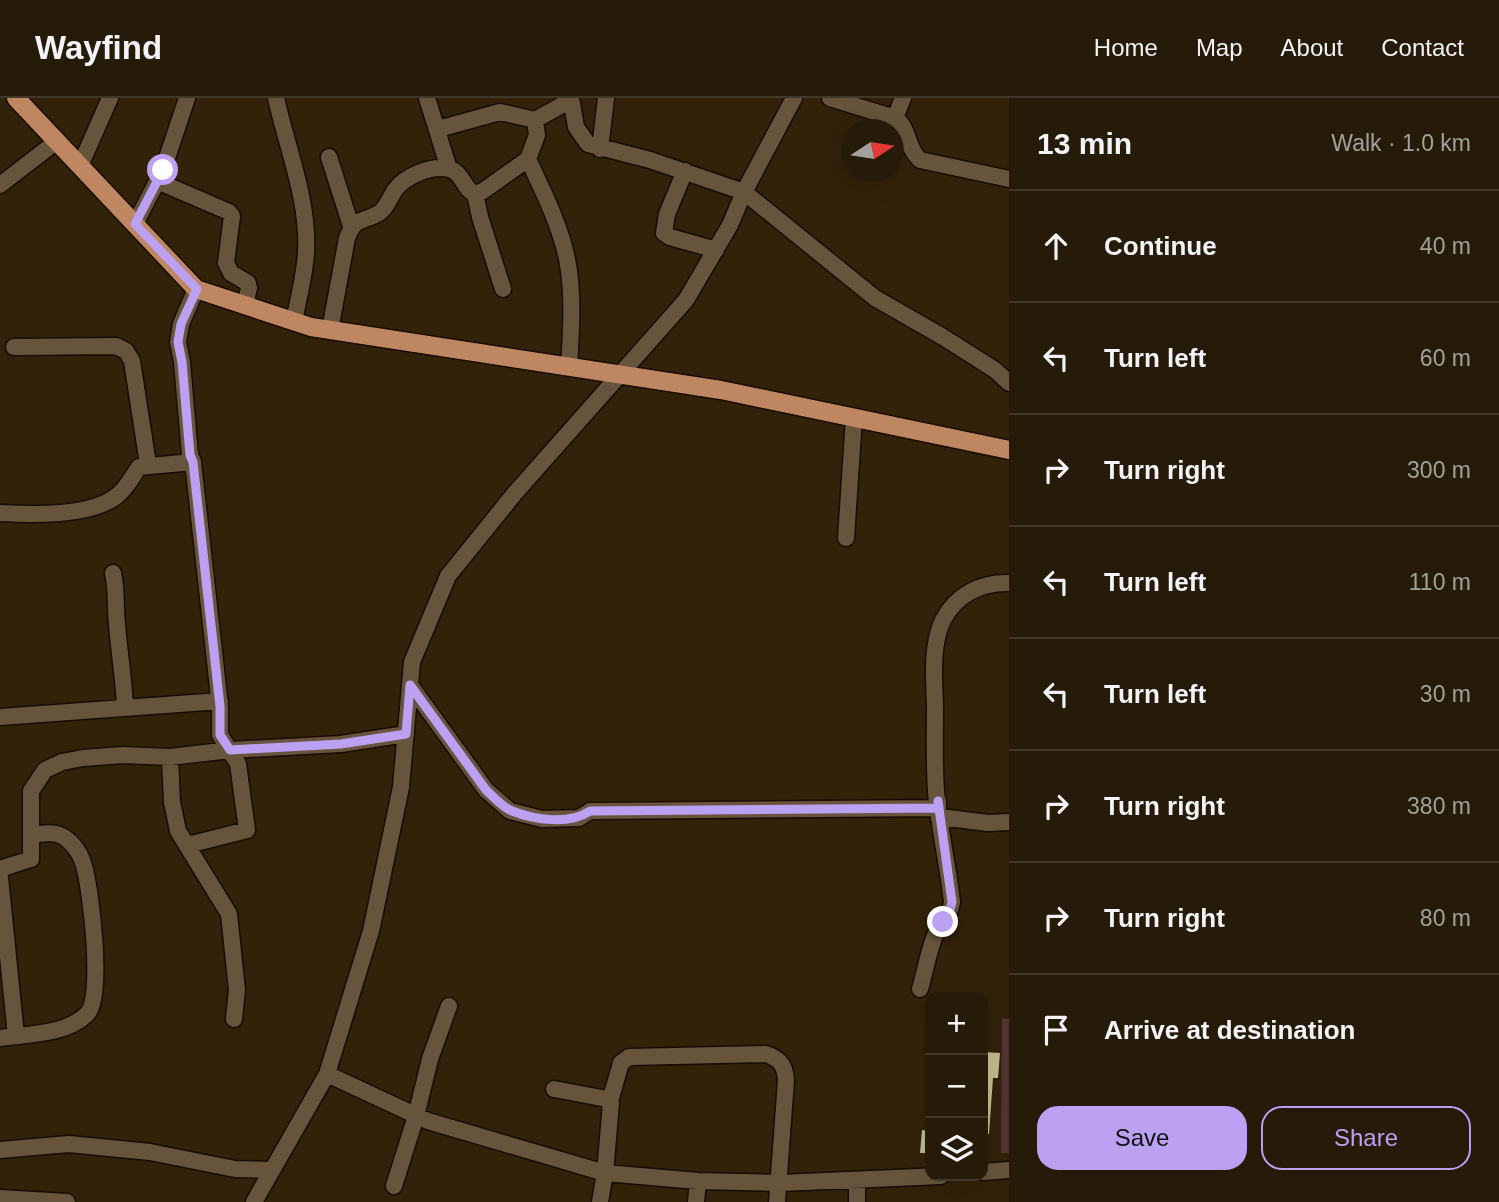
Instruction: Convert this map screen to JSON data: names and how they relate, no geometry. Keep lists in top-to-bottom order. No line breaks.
{"north":"right","page":{"header":"Wayfind","nav":["Home","Map","About","Contact"],"heading":["13 min","Walk · 1.0 km"],"list":[["Continue","40 m"],["Turn left","60 m"],["Turn right","300 m"],["Turn left","110 m"],["Turn left","30 m"],["Turn right","380 m"],["Turn right","80 m"],"Arrive at destination"],"map_buttons":["+","−"],"buttons":["Save","Share"]}}
